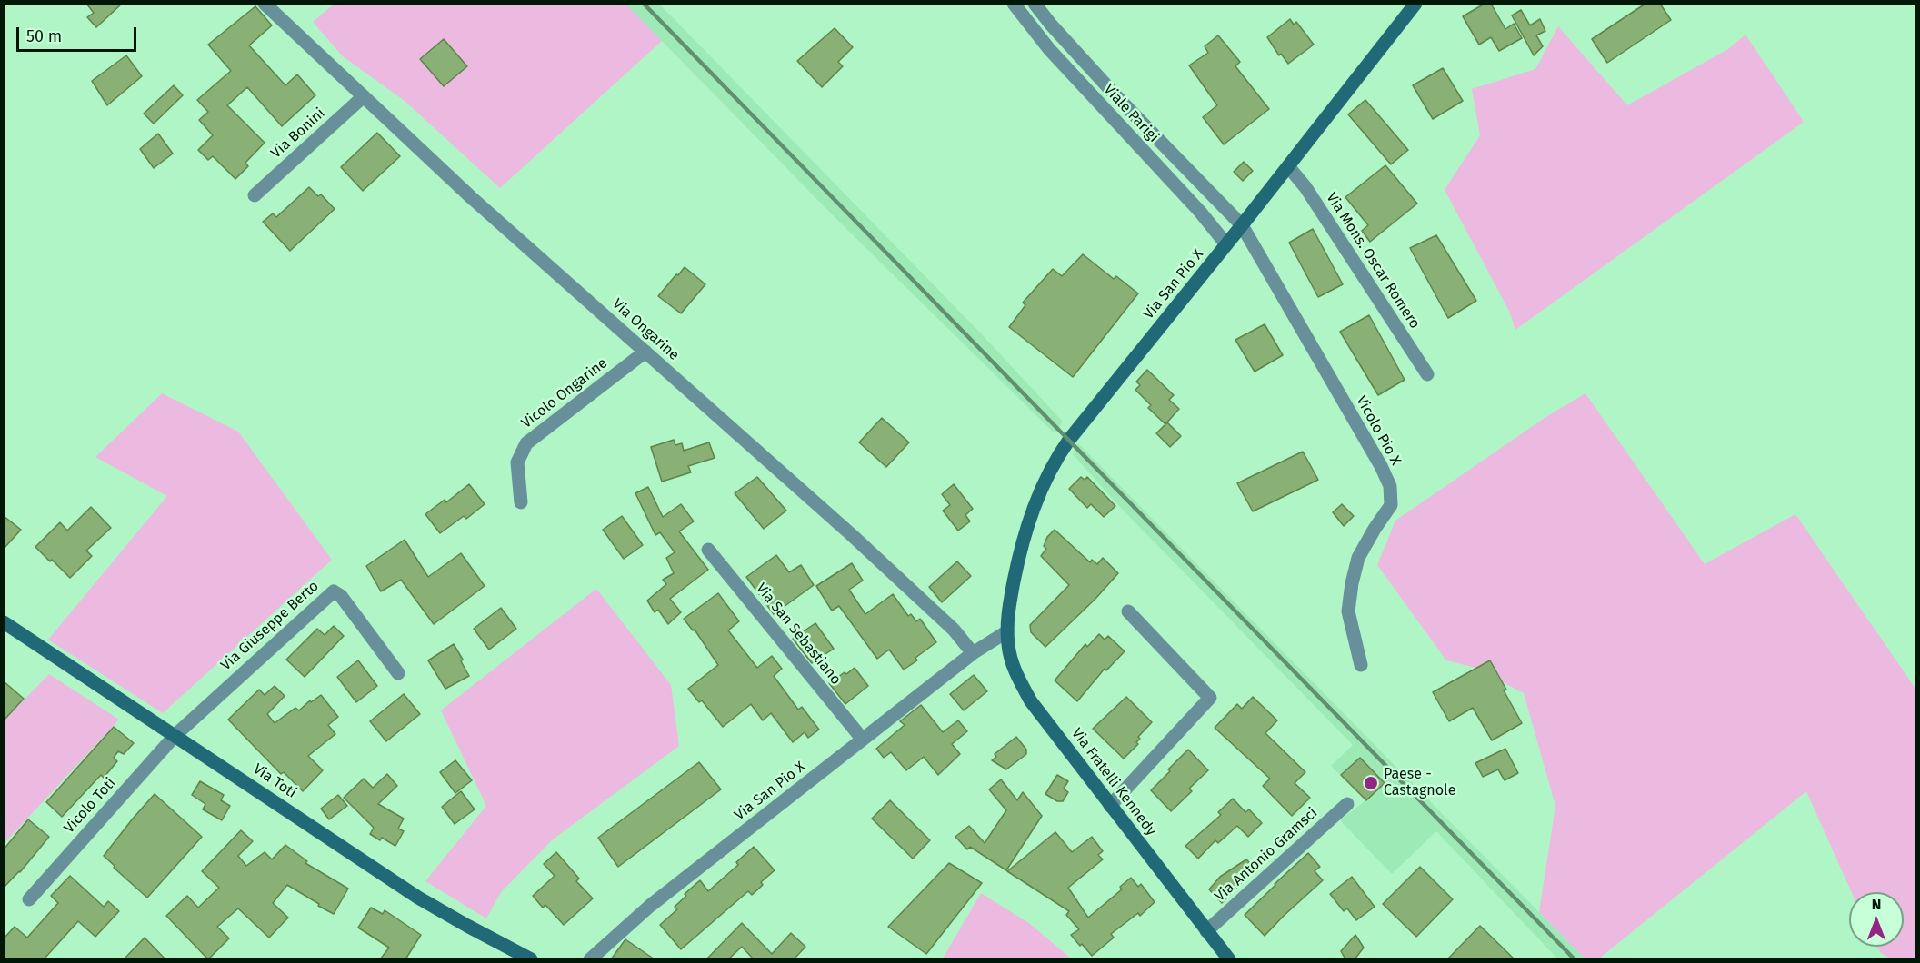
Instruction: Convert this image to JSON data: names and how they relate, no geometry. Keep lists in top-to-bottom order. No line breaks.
{"streets":{"street":["Viale Parigi","Via Bonini","Via Mons. Oscar Romero","Via San Pio X","Via Ongarine","Vicolo Ongarine","Vicolo Pio X","Via Giuseppe Berto","Via San Sebastiano","Via Toti","Via Fratelli Kennedy","Vicolo Toti","Via Antonio Gramsci"]},"crossings":[["Viale Parigi","Via San Pio X"],["Viale Parigi","Vicolo Pio X"],["Via Bonini","Via Ongarine"],["Via Mons. Oscar Romero","Via San Pio X"],["Via San Pio X","Via Ongarine"],["Via San Pio X","Vicolo Pio X"],["Via San Pio X","Via San Sebastiano"],["Via San Pio X","Via Fratelli Kennedy"],["Via Ongarine","Vicolo Ongarine"],["Via Giuseppe Berto","Via Toti"],["Via Giuseppe Berto","Vicolo Toti"],["Via Toti","Vicolo Toti"],["Via Fratelli Kennedy","Via Antonio Gramsci"]],"places":["Paese - Castagnole"],"scale_bar":"50 m","north":"top"}
